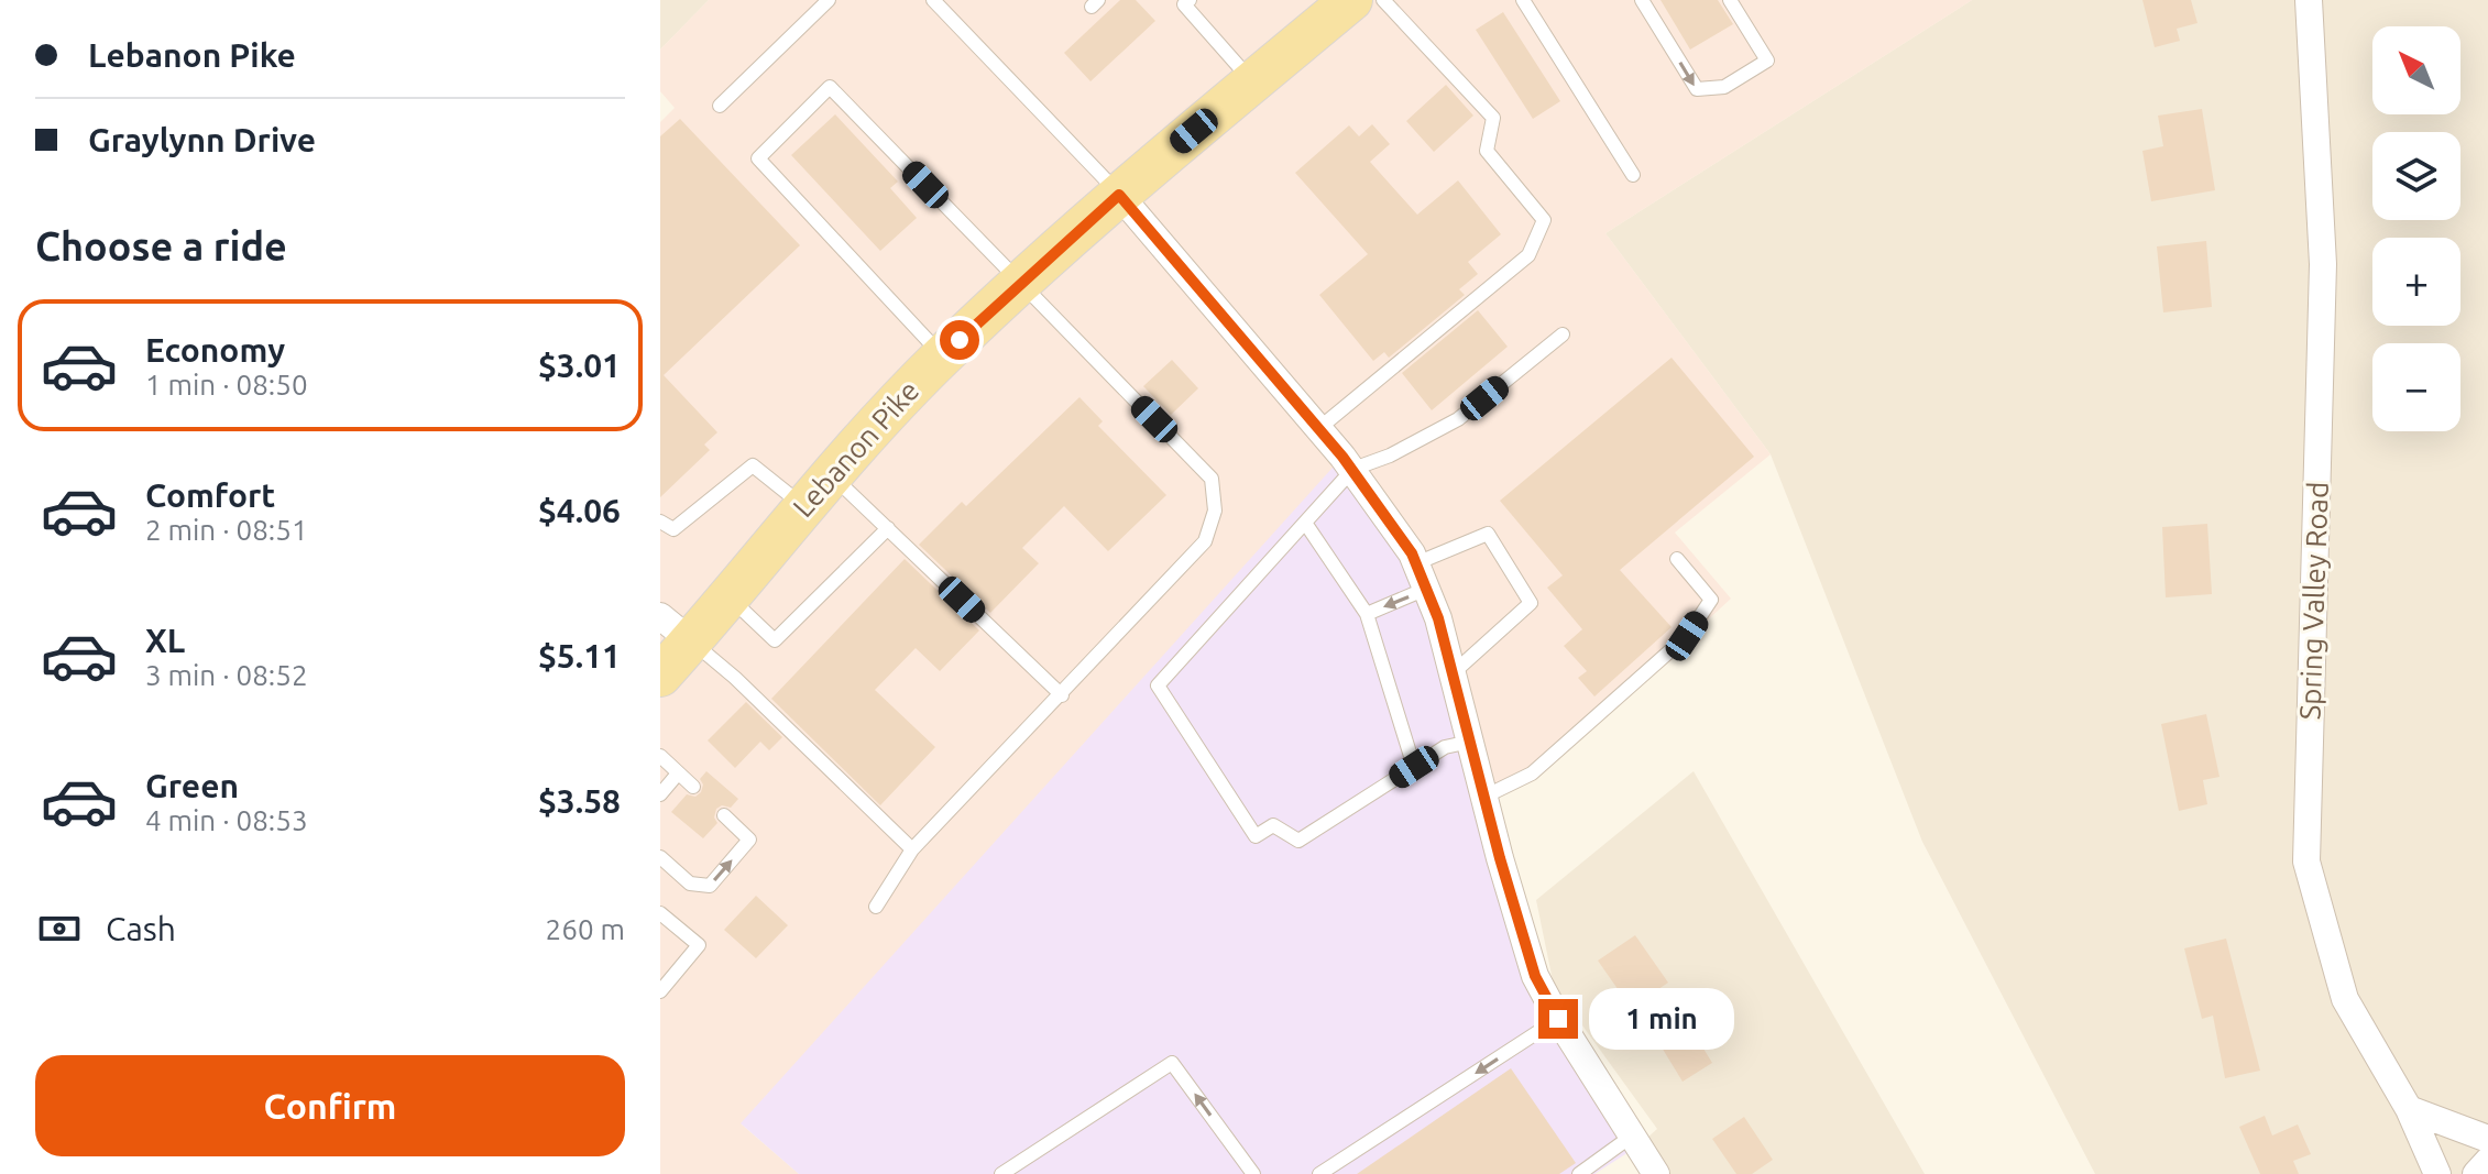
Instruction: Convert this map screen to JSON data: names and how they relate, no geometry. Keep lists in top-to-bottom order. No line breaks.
{"streets":{"main road":["Lebanon Pike"],"street":["Spring Valley Road"]},"north":"top left","page":{"banner":["Lebanon Pike","Graylynn Drive"],"map_buttons":["+","−"],"heading":"Choose a ride","list":[{"name":"Economy","note":"1 min · 08:50","value":"$3.01"},{"name":"Comfort","note":"2 min · 08:51","value":"$4.06"},{"name":"XL","note":"3 min · 08:52","value":"$5.11"},{"name":"Green","note":"4 min · 08:53","value":"$3.58"}],"pay":["Cash","260 m"],"bubble":"1 min","buttons":"Confirm"}}
